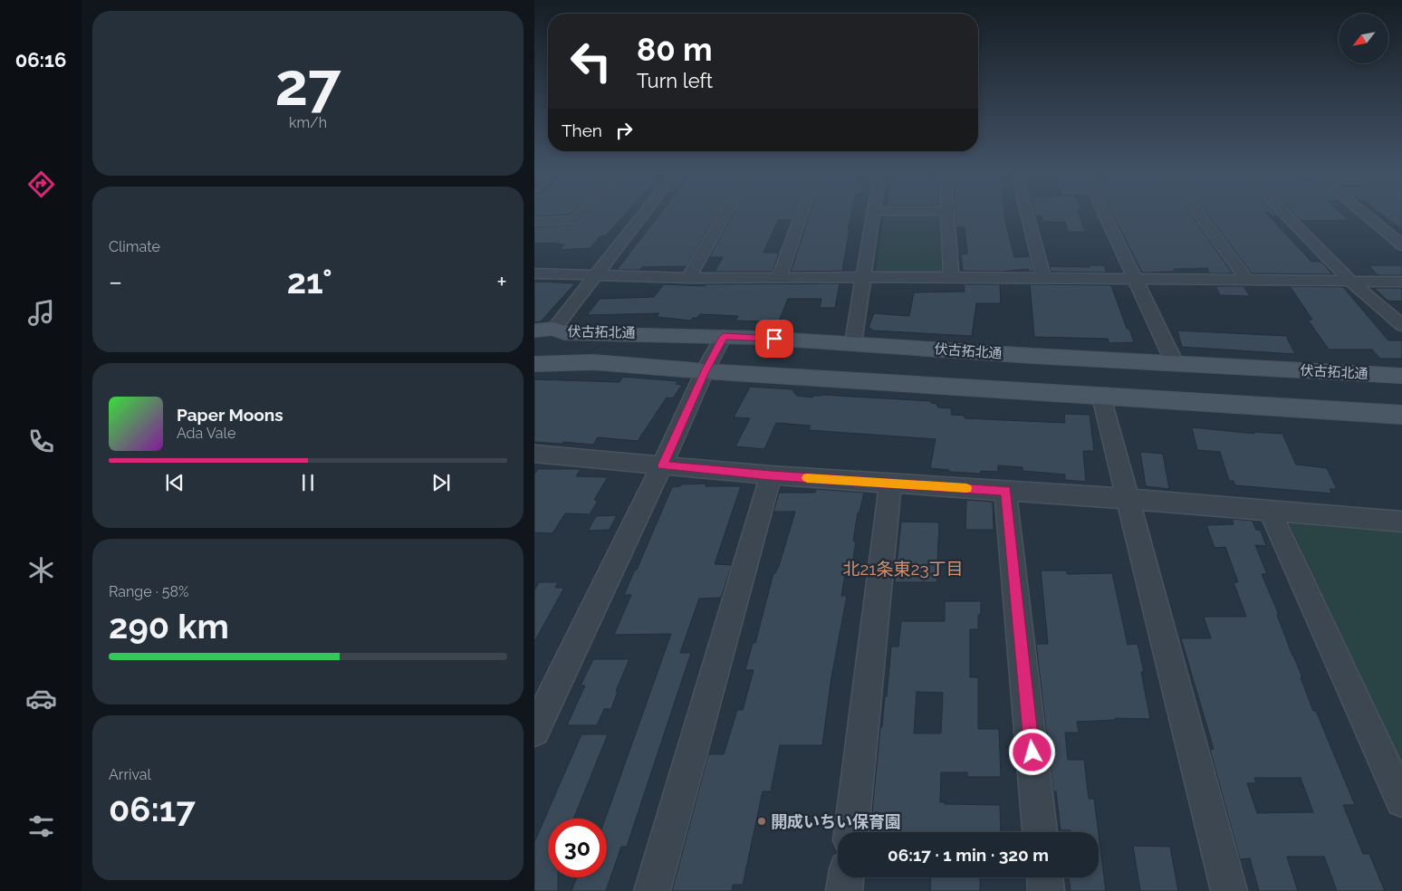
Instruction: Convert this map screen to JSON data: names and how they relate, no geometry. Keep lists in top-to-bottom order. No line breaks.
{"streets":{"street":["伏古拓北通"]},"districts":["北21条東23丁目"],"places":["開成いちい保育園"],"north":"bottom left","page":{"tabs":"06:16","tile":[["27","km/h"],"Climate",["Range · 58%","290 km"],["Arrival","06:17"]],"turn":["80 m","Turn left"],"then":"Then","heat":["−","21°","+"],"song":["Paper Moons","Ada Vale"],"limit":"30","trip":"06:17 · 1 min · 320 m"}}
